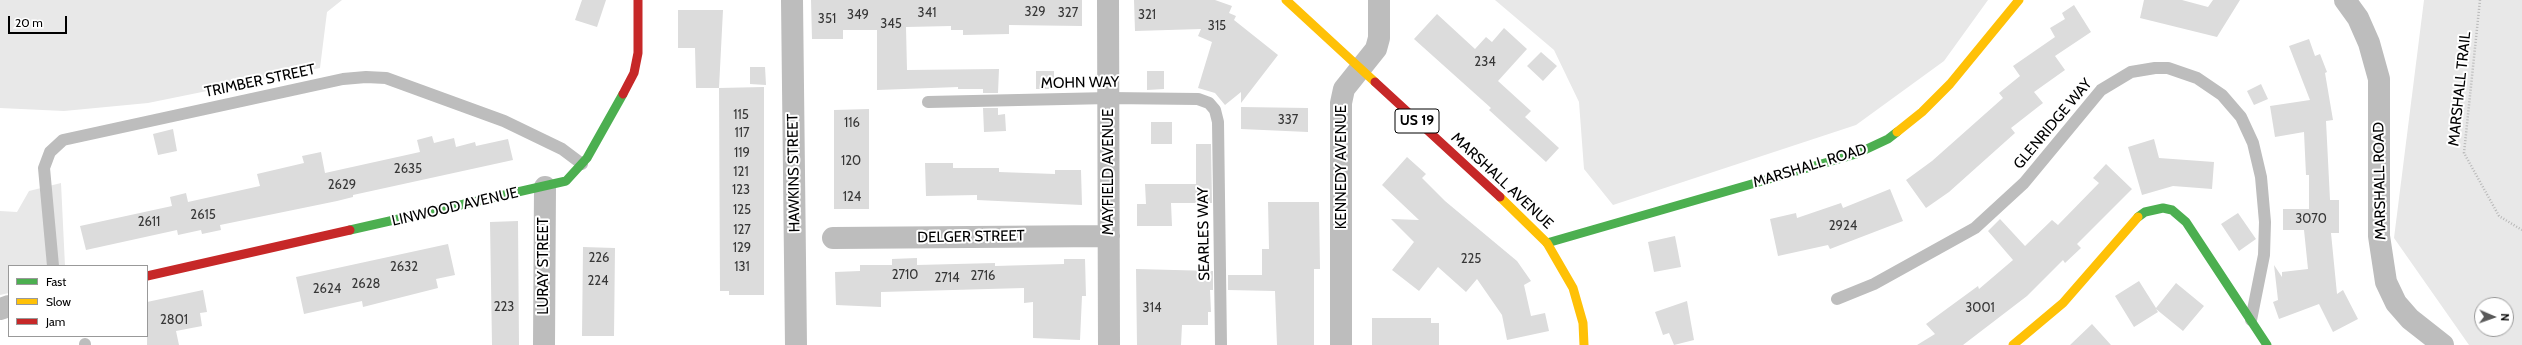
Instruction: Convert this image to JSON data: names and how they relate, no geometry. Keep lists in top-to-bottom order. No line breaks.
{"streets":{"street":["US 19","MARSHALL ROAD","KENNEDY AVENUE","MAYFIELD AVENUE","HAWKINS STREET","MARSHALL AVENUE","LINWOOD AVENUE","DELGER STREET","LURAY STREET"],"lane":["TRIMBER STREET","MOHN WAY","GLENRIDGE WAY","SEARLES WAY"],"path":["MARSHALL TRAIL"]},"crossings":[["TRIMBER STREET","LINWOOD AVENUE"],["MOHN WAY","MAYFIELD AVENUE"],["MOHN WAY","SEARLES WAY"],["MARSHALL ROAD","MARSHALL AVENUE"],["KENNEDY AVENUE","MARSHALL AVENUE"],["MAYFIELD AVENUE","DELGER STREET"],["LINWOOD AVENUE","LURAY STREET"]],"house_numbers":["329","341","327","349","321","351","345","315","234","115","337","116","117","119","120","2635","121","2629","123","124","125","2615","3070","2611","2924","127","129","226","225","2632","131","2710","2716","2714","224","2628","2624","223","314","3001","2801"],"legend":["Fast","Slow","Jam"],"scale_bar":"20 m","north":"right"}
